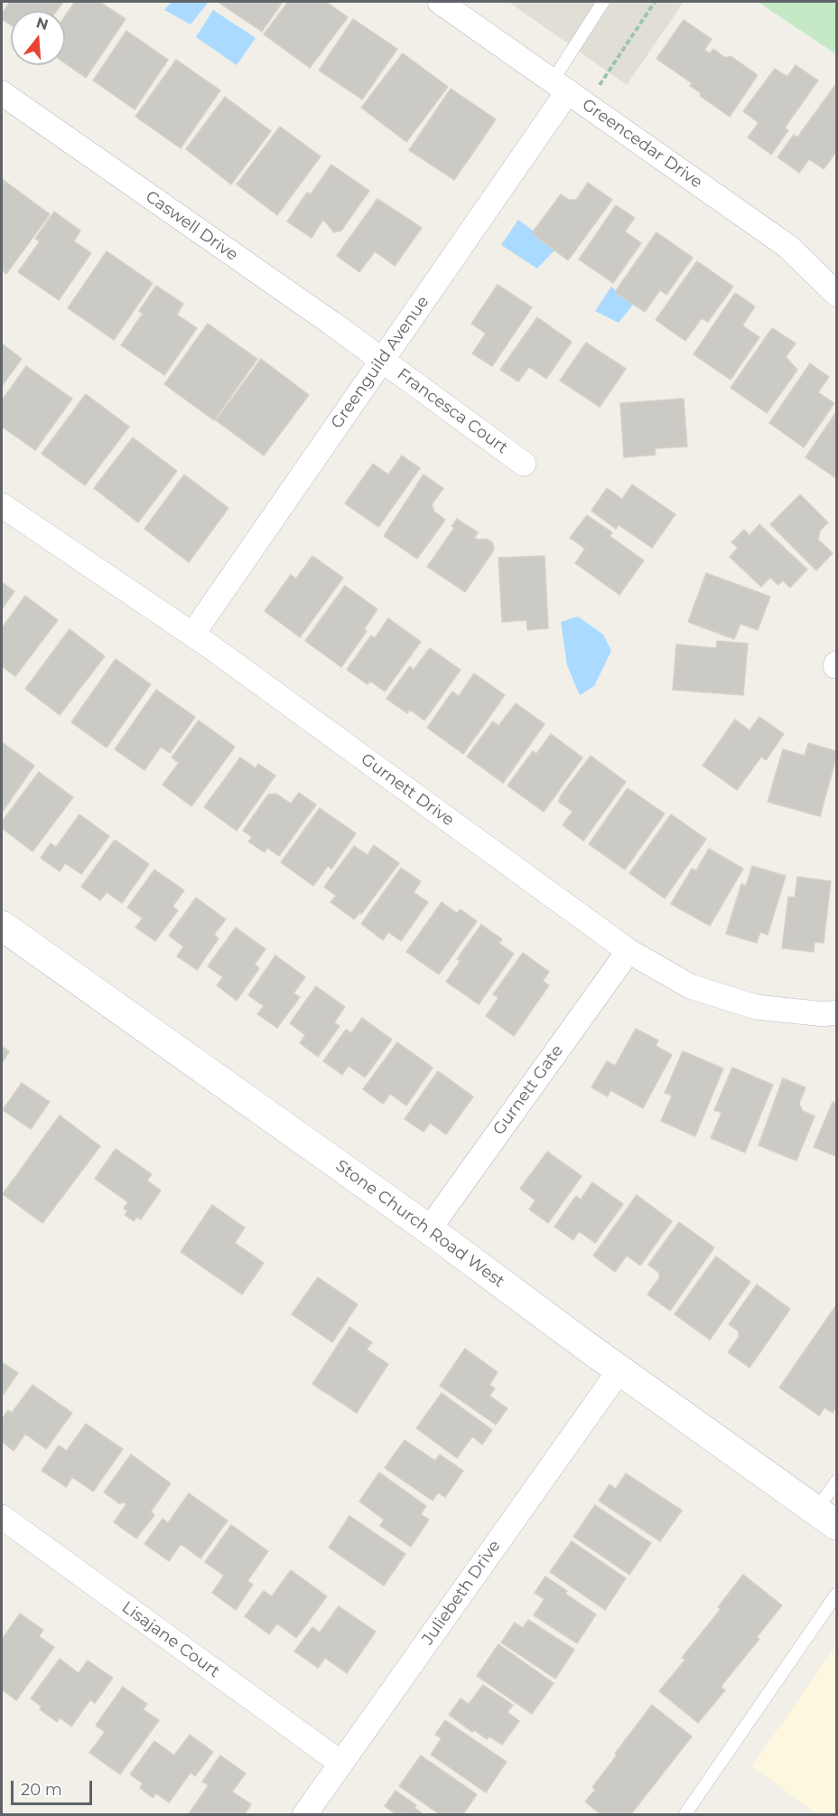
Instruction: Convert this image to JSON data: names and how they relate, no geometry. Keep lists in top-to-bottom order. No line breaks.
{"streets":{"main road":["Stone Church Road West"],"street":["Greencedar Drive","Caswell Drive","Greenguild Avenue","Francesca Court","Gurnett Drive","Gurnett Gate","Juliebeth Drive","Lisajane Court"]},"crossings":[["Greencedar Drive","Greenguild Avenue"],["Caswell Drive","Greenguild Avenue"],["Caswell Drive","Francesca Court"],["Greenguild Avenue","Francesca Court"],["Greenguild Avenue","Gurnett Drive"],["Gurnett Drive","Gurnett Gate"],["Gurnett Gate","Stone Church Road West"],["Stone Church Road West","Juliebeth Drive"],["Juliebeth Drive","Lisajane Court"]],"scale_bar":"20 m","north":"top"}
